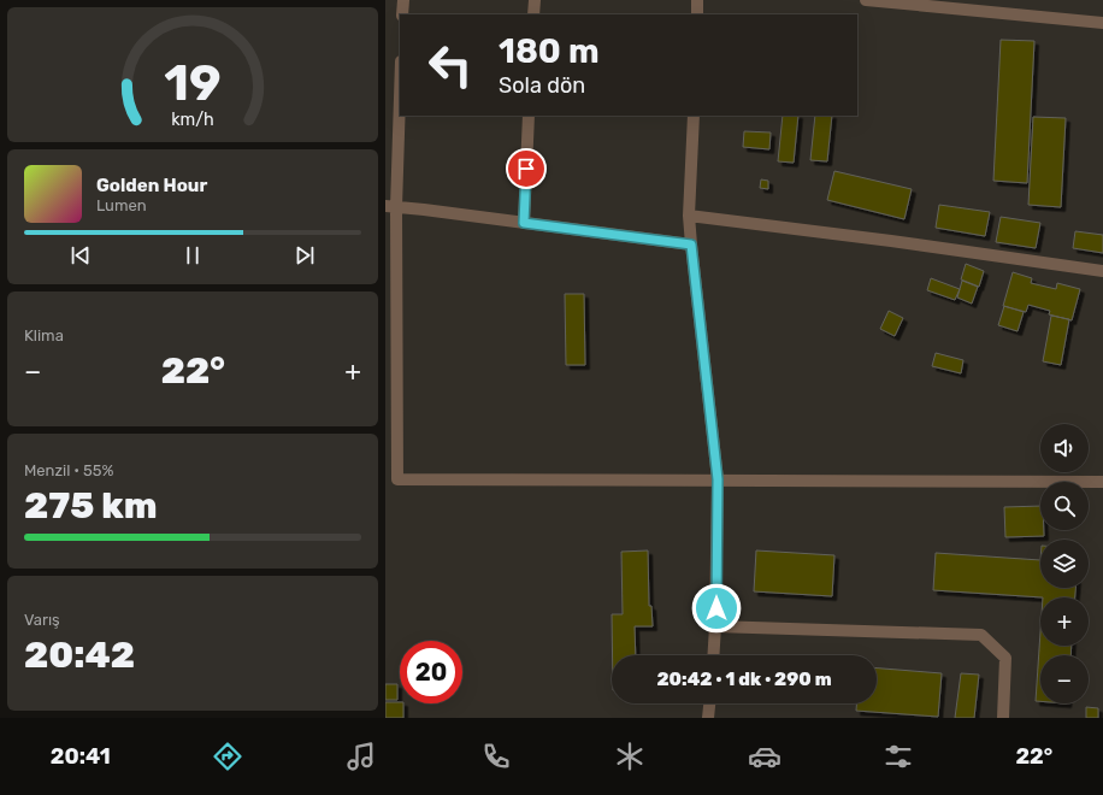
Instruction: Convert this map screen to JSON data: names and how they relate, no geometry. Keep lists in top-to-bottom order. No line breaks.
{"page":{"turn":["180 m","Sola dön"],"song":["Golden Hour","Lumen"],"tile":["Klima",["Menzil · 55%","275 km"],["Varış","20:42"]],"heat":["−","22°","+"],"map_buttons":["+","−"],"limit":"20","trip":"20:42 · 1 dk · 290 m","tabs":["20:41","22°"],"gauge":["19","km/h"]}}
